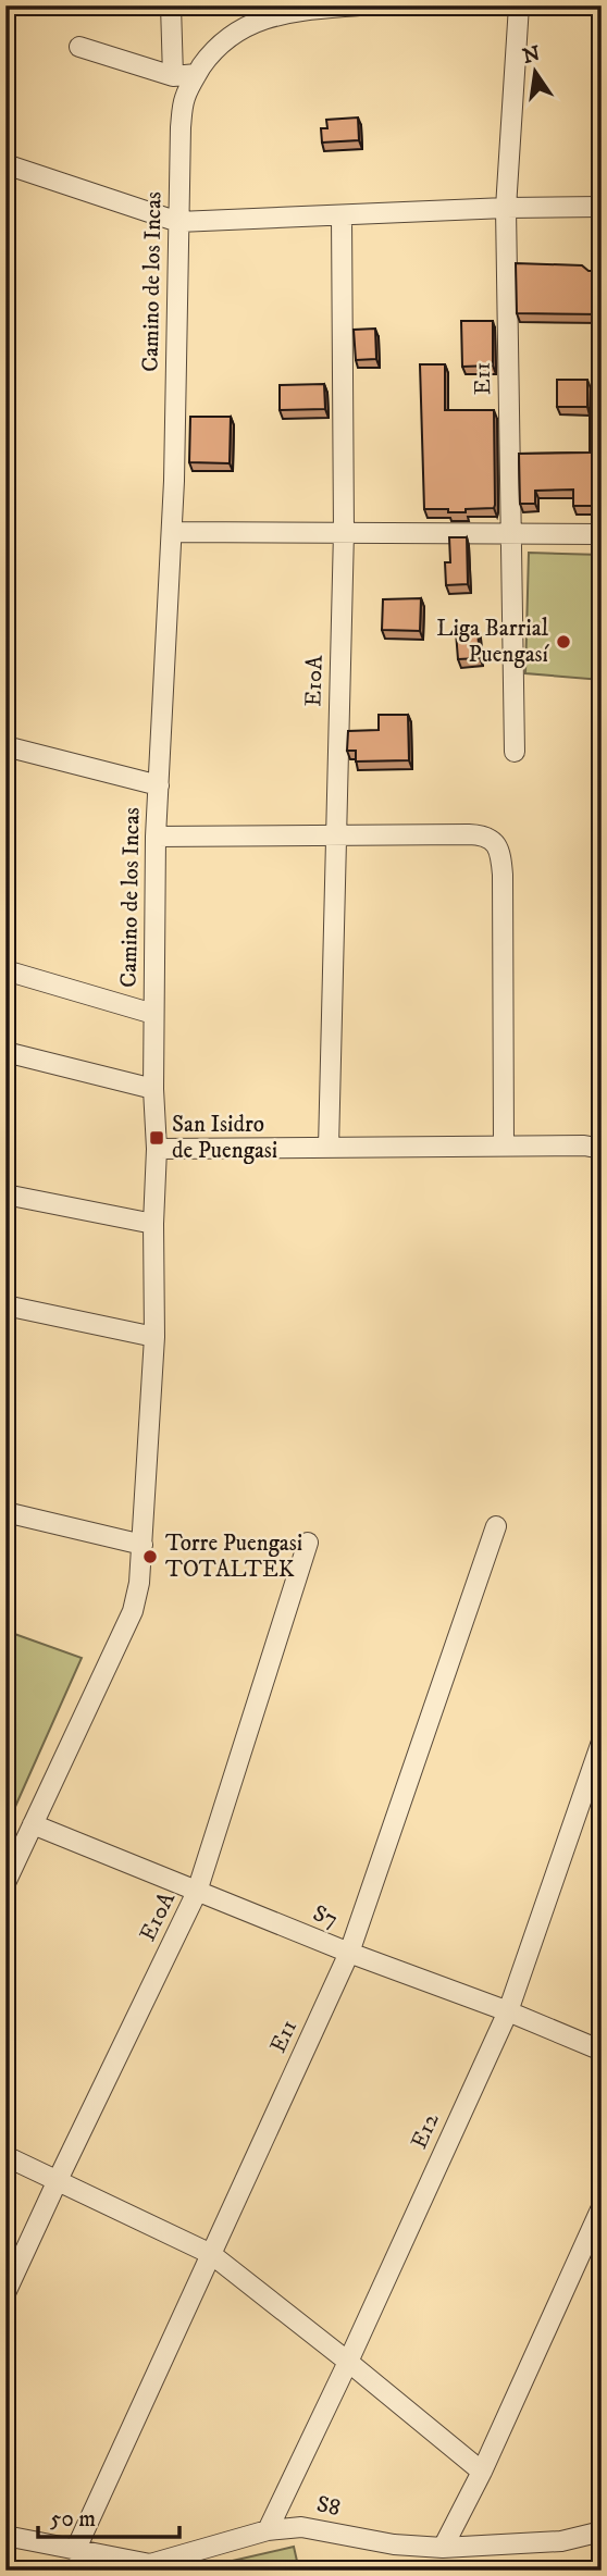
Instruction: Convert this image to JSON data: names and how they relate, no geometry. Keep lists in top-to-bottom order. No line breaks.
{"streets":{"street":["Camino de los Incas","E11","E10A","S7","E12","S8"]},"crossings":[["Camino de los Incas","S7"],["E11","S7"],["E11","S8"],["E10A","S7"],["S7","E12"],["E12","S8"]],"places":{"other":["Liga Barrial Puengasí","Torre Puengasi TOTALTEK"],"transit":["San Isidro de Puengasi"]},"scale_bar":"50 m","north":"top"}
